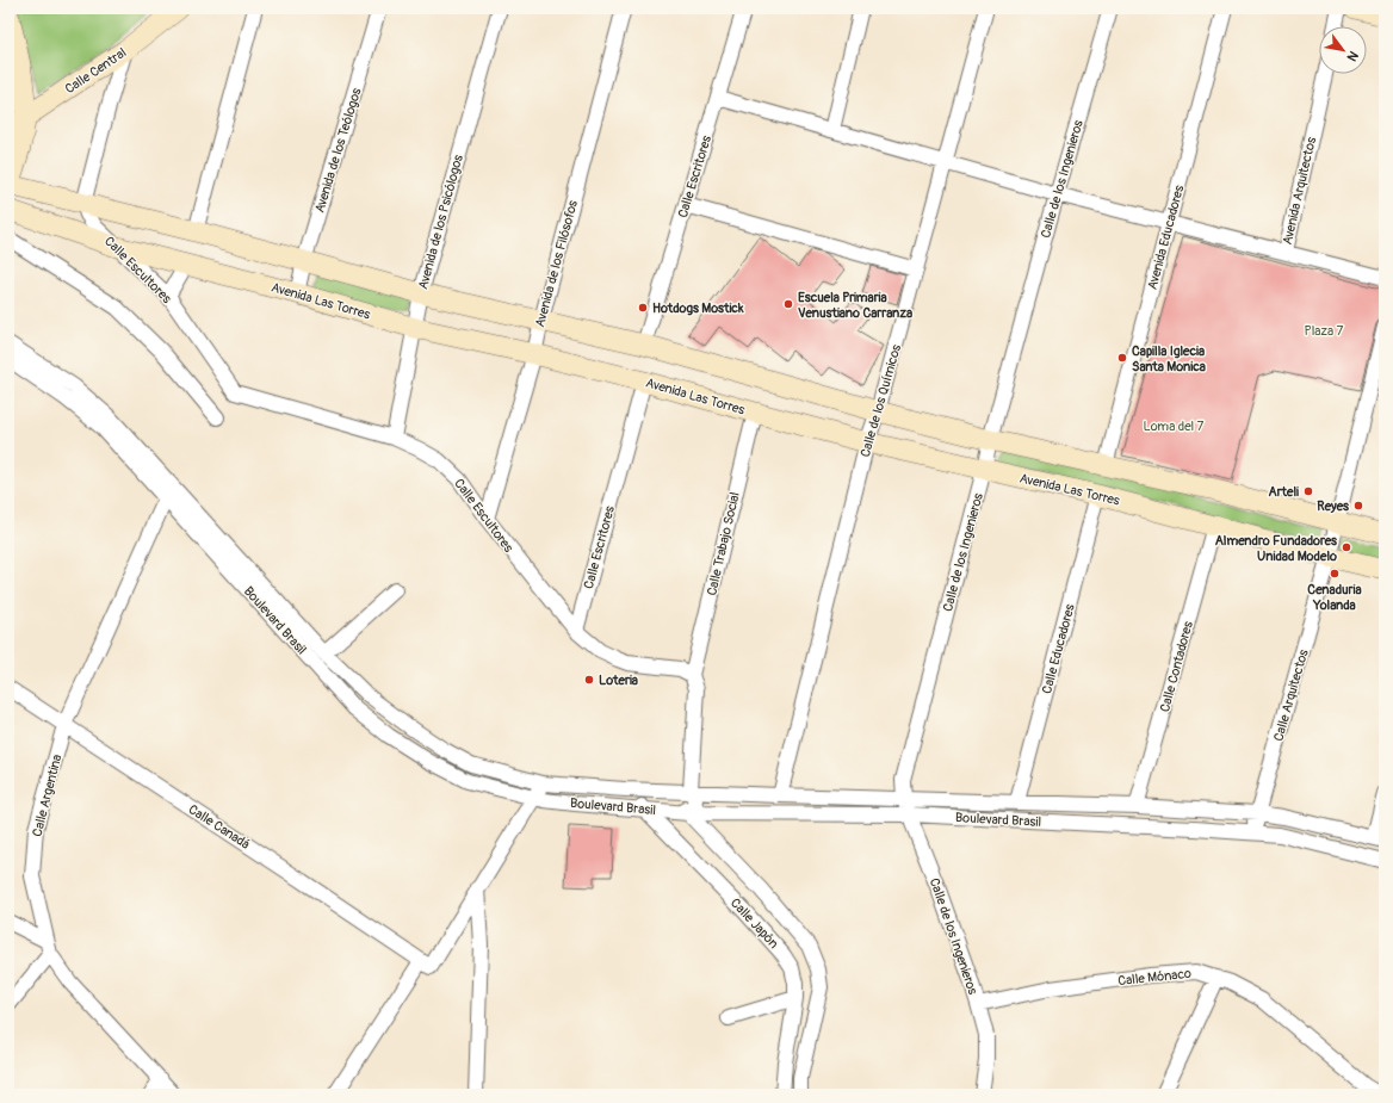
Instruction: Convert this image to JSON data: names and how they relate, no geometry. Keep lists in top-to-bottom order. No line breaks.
{"streets":{"main road":["Calle Central","Avenida Las Torres"],"street":["Avenida de los Teólogos","Calle Escritores","Calle de los Ingenieros","Avenida Arquitectos","Avenida de los Psicólogos","Avenida Educadores","Avenida de los Filósofos","Calle Escultores","Calle de los Químicos","Calle Trabajo Social","Boulevard Brasil","Calle Educadores","Calle Contadores","Calle Arquitectos","Calle Argentina","Calle Canadá","Calle Japón","Calle Mónaco"]},"crossings":[["Avenida de los Teólogos","Avenida Las Torres"],["Calle Escritores","Calle Escultores"],["Calle Escritores","Avenida Las Torres"],["Calle de los Ingenieros","Avenida Las Torres"],["Calle de los Ingenieros","Boulevard Brasil"],["Calle de los Ingenieros","Calle Mónaco"],["Avenida de los Psicólogos","Calle Escultores"],["Avenida de los Psicólogos","Avenida Las Torres"],["Avenida de los Filósofos","Calle Escultores"],["Avenida de los Filósofos","Avenida Las Torres"],["Calle Escultores","Avenida Las Torres"],["Calle Escultores","Calle Trabajo Social"],["Avenida Las Torres","Calle de los Químicos"],["Avenida Las Torres","Calle Trabajo Social"],["Avenida Las Torres","Calle Educadores"],["Avenida Las Torres","Calle Contadores"],["Avenida Las Torres","Calle Arquitectos"],["Calle de los Químicos","Boulevard Brasil"],["Boulevard Brasil","Calle Educadores"],["Boulevard Brasil","Calle Contadores"],["Boulevard Brasil","Calle Arquitectos"],["Boulevard Brasil","Calle Argentina"],["Boulevard Brasil","Calle Japón"],["Calle Argentina","Calle Canadá"]],"parks":["Plaza 7","Loma del 7"],"places":["Escuela Primaria Venustiano Carranza","Hotdogs Mostick","Capilla Iglecia Santa Monica","Arteli","Reyes","Almendro Fundadores Unidad Modelo","Cenaduria Yolanda","Loteria"],"north":"bottom right"}
